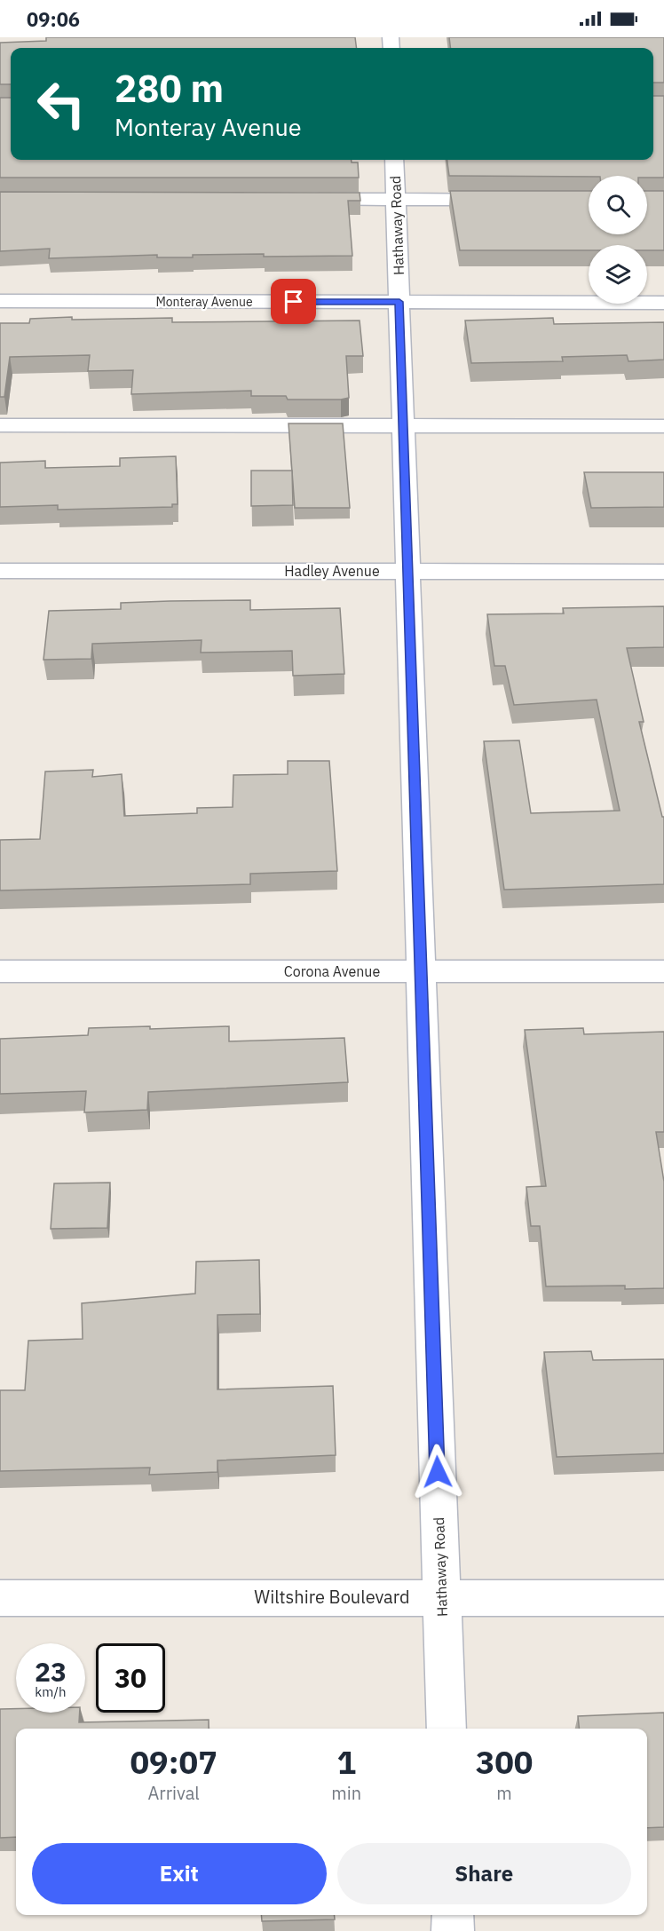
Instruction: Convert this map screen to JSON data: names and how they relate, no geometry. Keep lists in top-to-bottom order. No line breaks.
{"streets":{"street":["Hathaway Road","Monteray Avenue","Hadley Avenue","Corona Avenue","Wiltshire Boulevard"]},"crossings":[["Hathaway Road","Monteray Avenue"],["Hathaway Road","Hadley Avenue"],["Hathaway Road","Corona Avenue"],["Hathaway Road","Wiltshire Boulevard"]],"page":{"status":"09:06","turn":["280 m","Monteray Avenue"],"speed":"23 km/h","limit":"30","eta":["09:07","Arrival","1","min","300","m"],"buttons":["Exit","Share"]}}
